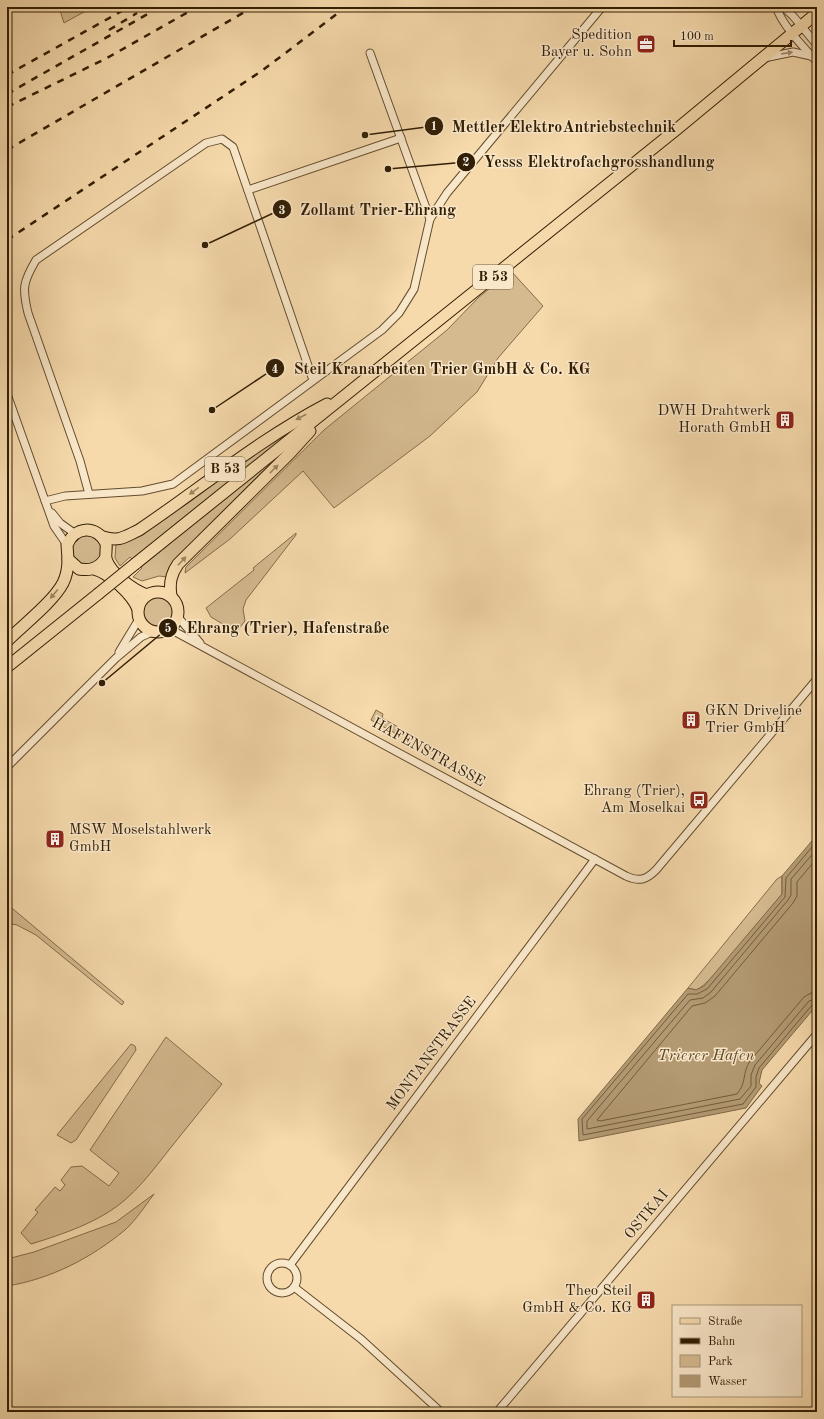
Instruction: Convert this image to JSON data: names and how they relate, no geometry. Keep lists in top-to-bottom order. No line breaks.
{"streets":{"main road":["B 53"],"street":["HAFENSTRASSE","MONTANSTRASSE","OSTKAI"]},"crossings":[["B 53","HAFENSTRASSE"],["HAFENSTRASSE","MONTANSTRASSE"]],"water":["Trierer Hafen"],"places":{"office":["Spedition Bayer u. Sohn"],"other":["Mettler ElektroAntriebstechnik","Yesss Elektrofachgrosshandlung","Zollamt Trier-Ehrang","Steil Kranarbeiten Trier GmbH & Co. KG","Ehrang (Trier), Hafenstraße"],"building":["DWH Drahtwerk Horath GmbH","GKN Driveline Trier GmbH","MSW Moselstahlwerk GmbH","Theo Steil GmbH & Co. KG"],"bus stop":["Ehrang (Trier), Am Moselkai"]},"legend":["Straße","Bahn","Park","Wasser"],"scale_bar":"100 m"}
